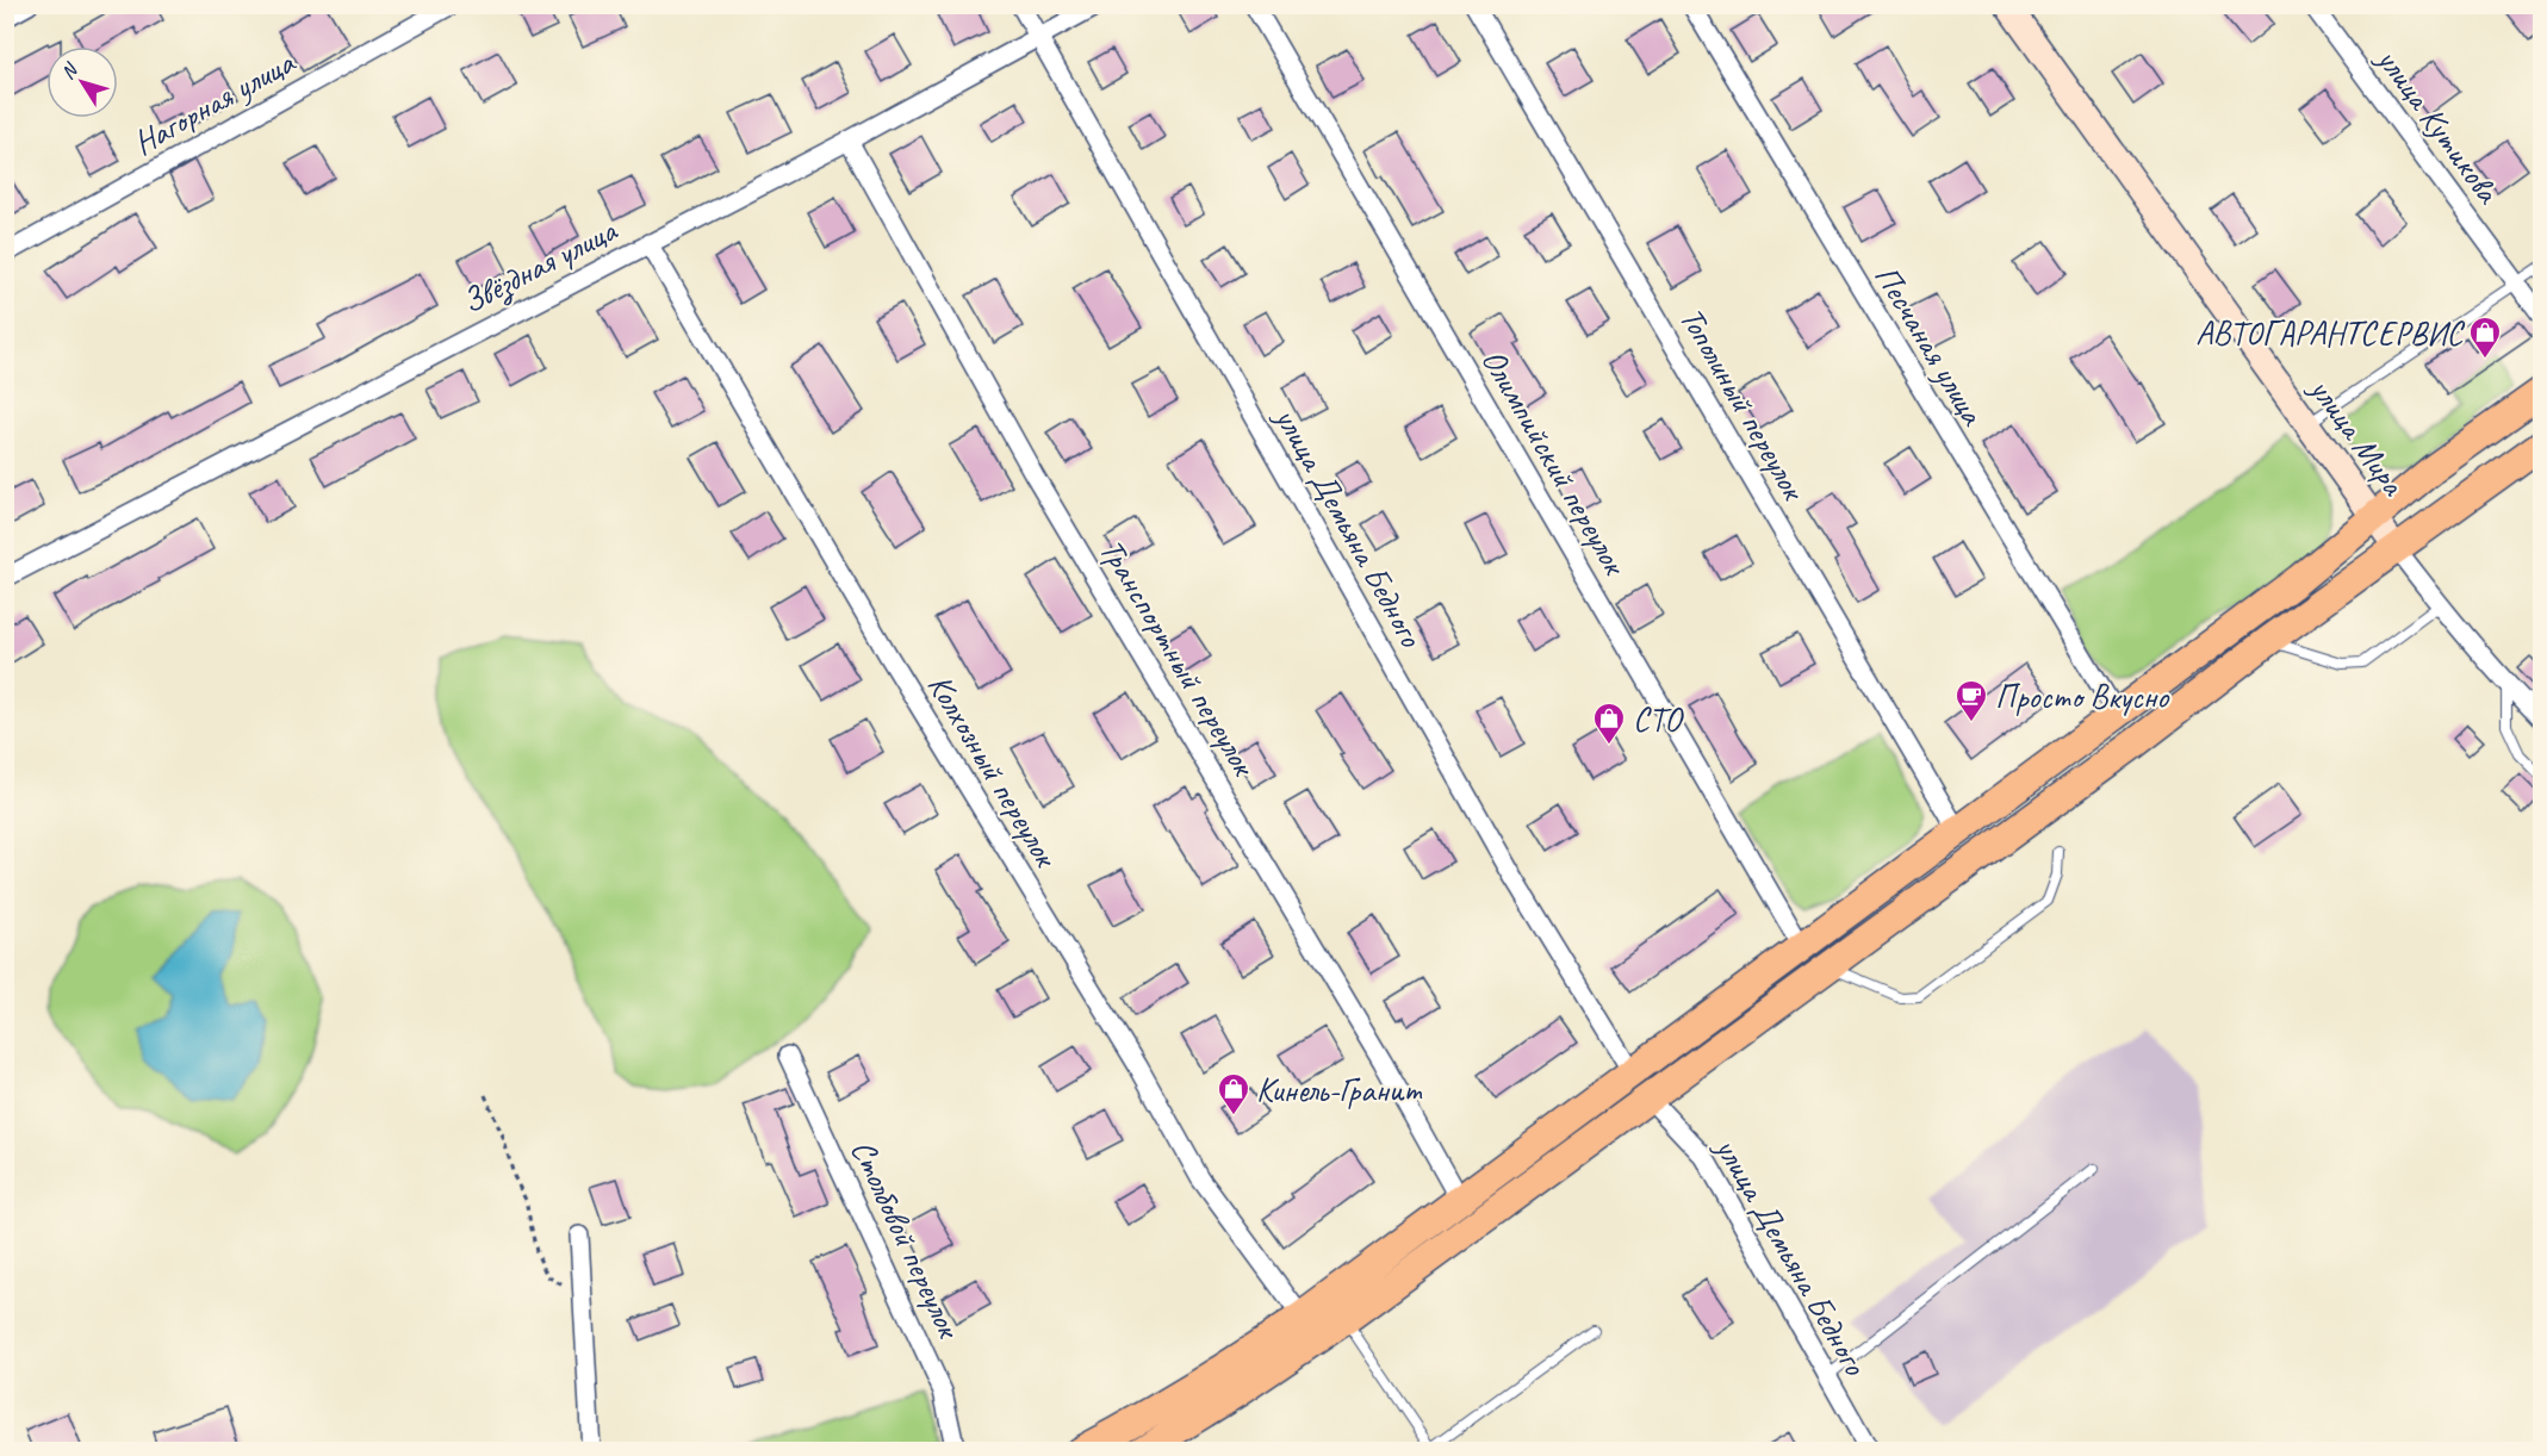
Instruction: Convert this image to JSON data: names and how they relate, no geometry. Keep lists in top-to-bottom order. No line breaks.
{"streets":{"main road":["улица Мира"],"street":["Нагорная улица","улица Кутикова","Звёздная улица","Песчаная улица","Тополиный переулок","Олимпийский переулок","улица Демьяна Бедного","Транспортный переулок","Колхозный переулок","Столбовой переулок"]},"crossings":[["Звёздная улица","улица Демьяна Бедного"],["Звёздная улица","Транспортный переулок"],["Звёздная улица","Колхозный переулок"]],"places":{"shop":["АВТОГАРАНТСЕРВИС","СТО","Кинель-Гранит"],"cafe":["Просто Вкусно"]},"north":"top left"}
